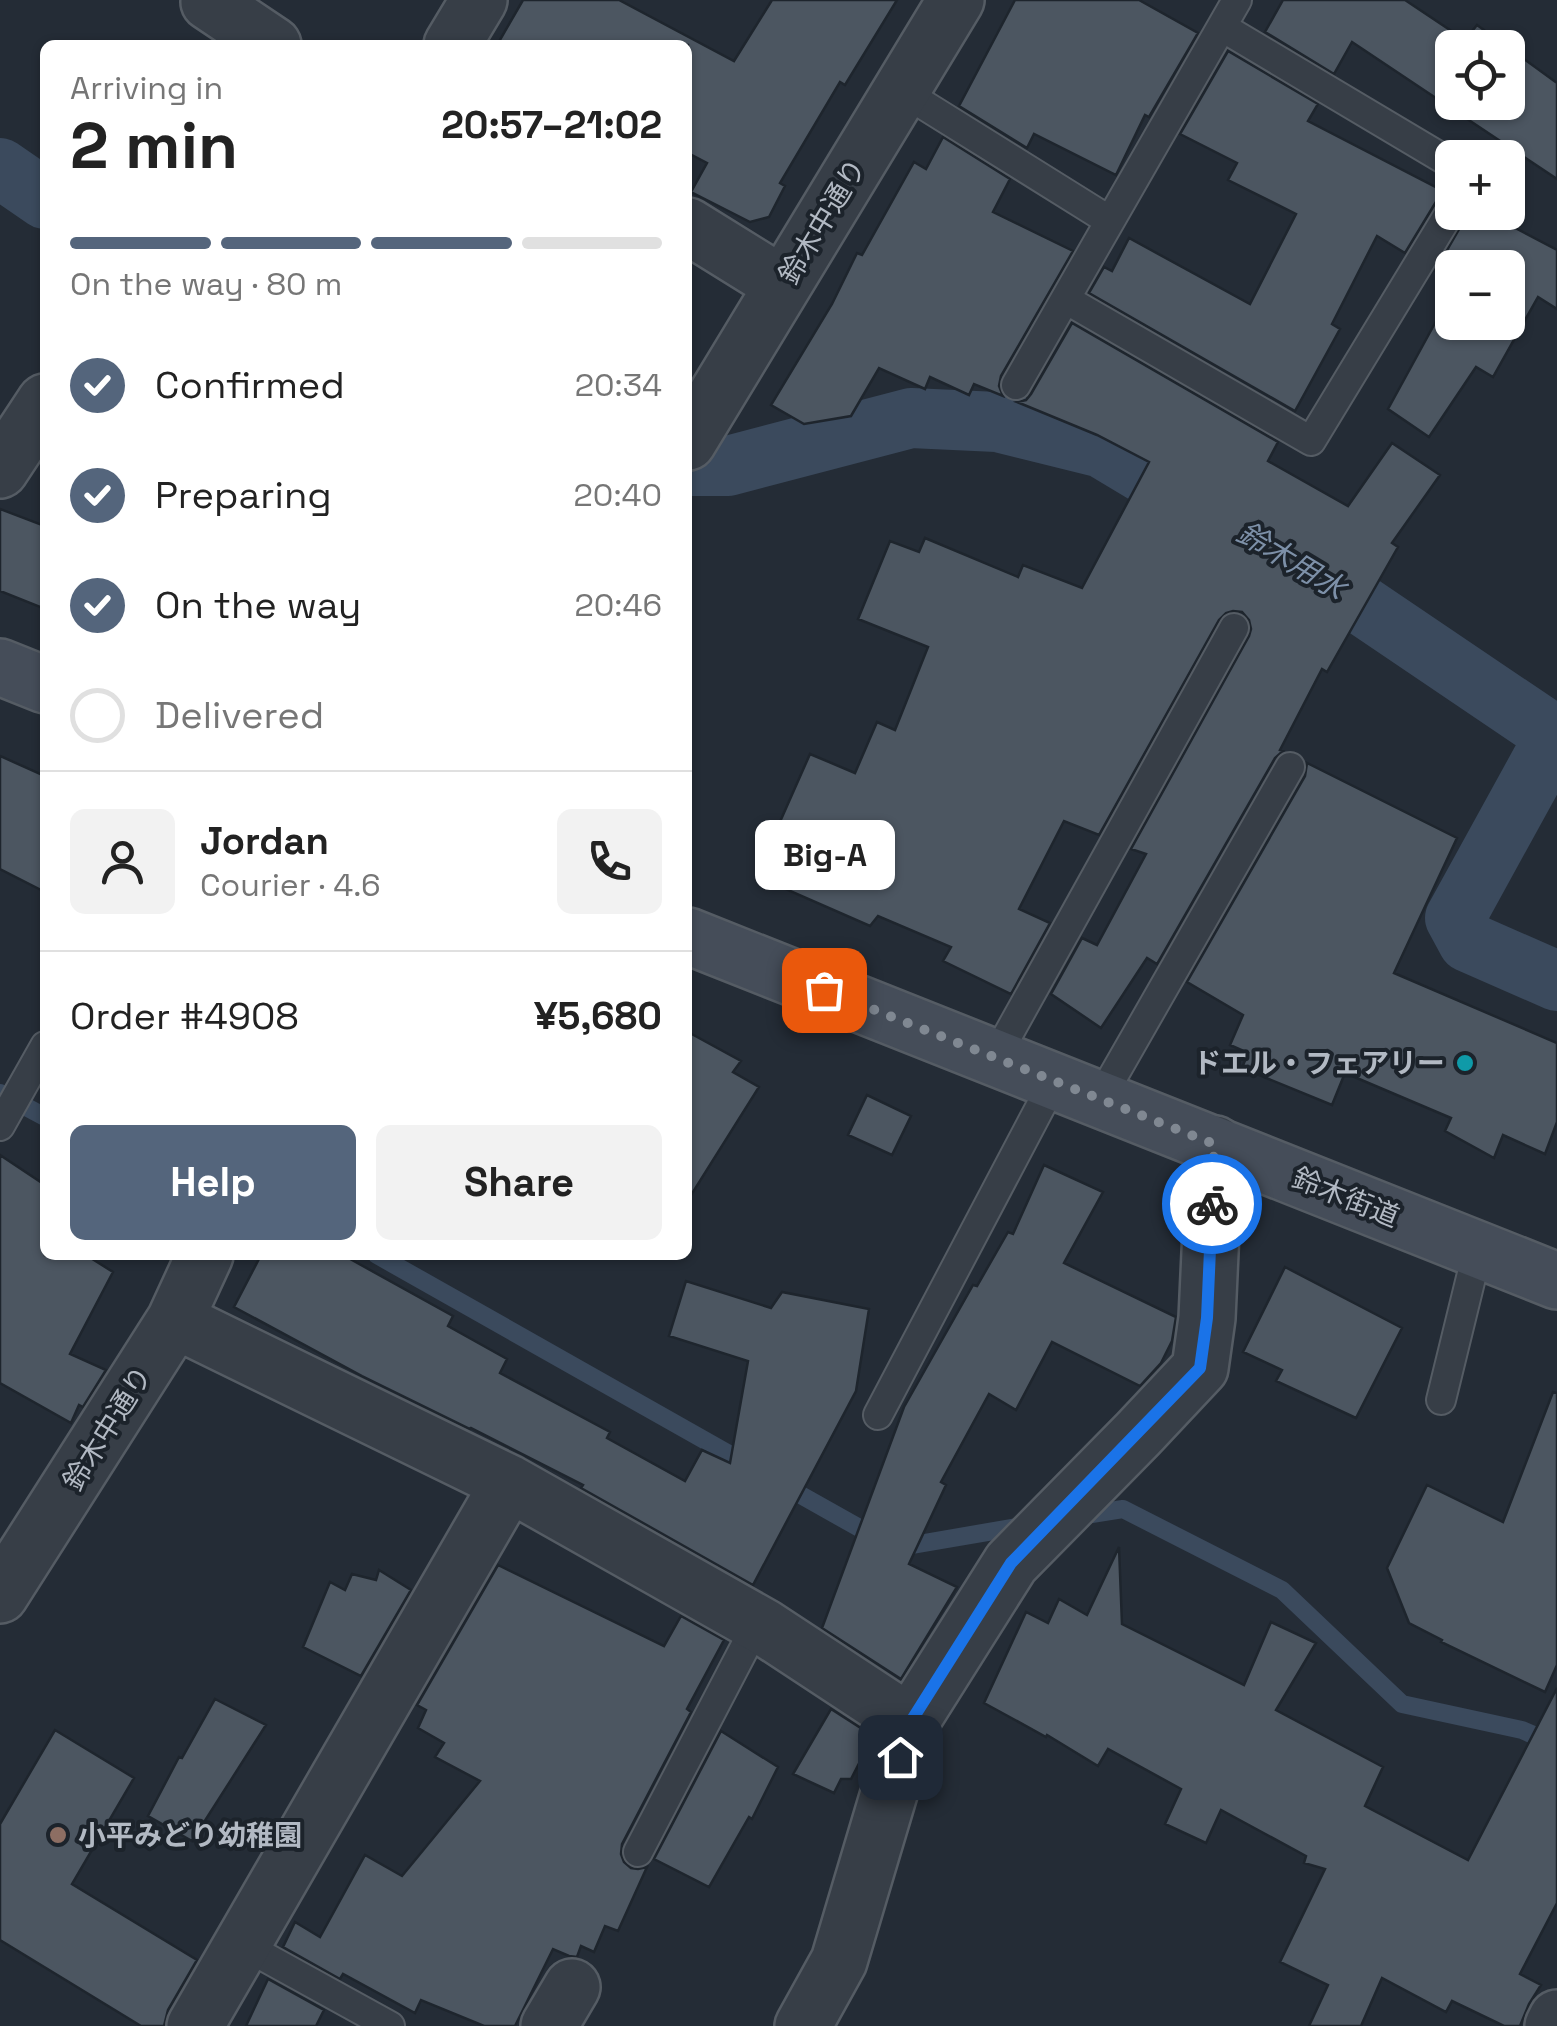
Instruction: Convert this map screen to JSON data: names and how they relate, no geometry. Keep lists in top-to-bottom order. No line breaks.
{"streets":{"main road":["鈴木街道"],"street":["鈴木中通り"]},"water":["鈴木用水"],"places":["Big-A","ドエル・フェアリー","小平みどり幼稚園"],"page":{"map_buttons":["+","−"],"heading":["2 min","Arriving in","20:57–21:02"],"panel":["Jordan","Courier · 4.6","Order #4908","¥5,680"],"bar":"On the way · 80 m","list":[["Confirmed","20:34"],["Preparing","20:40"],["On the way","20:46"],"Delivered"],"bubble":"Big-A","buttons":["Help","Share"]}}
